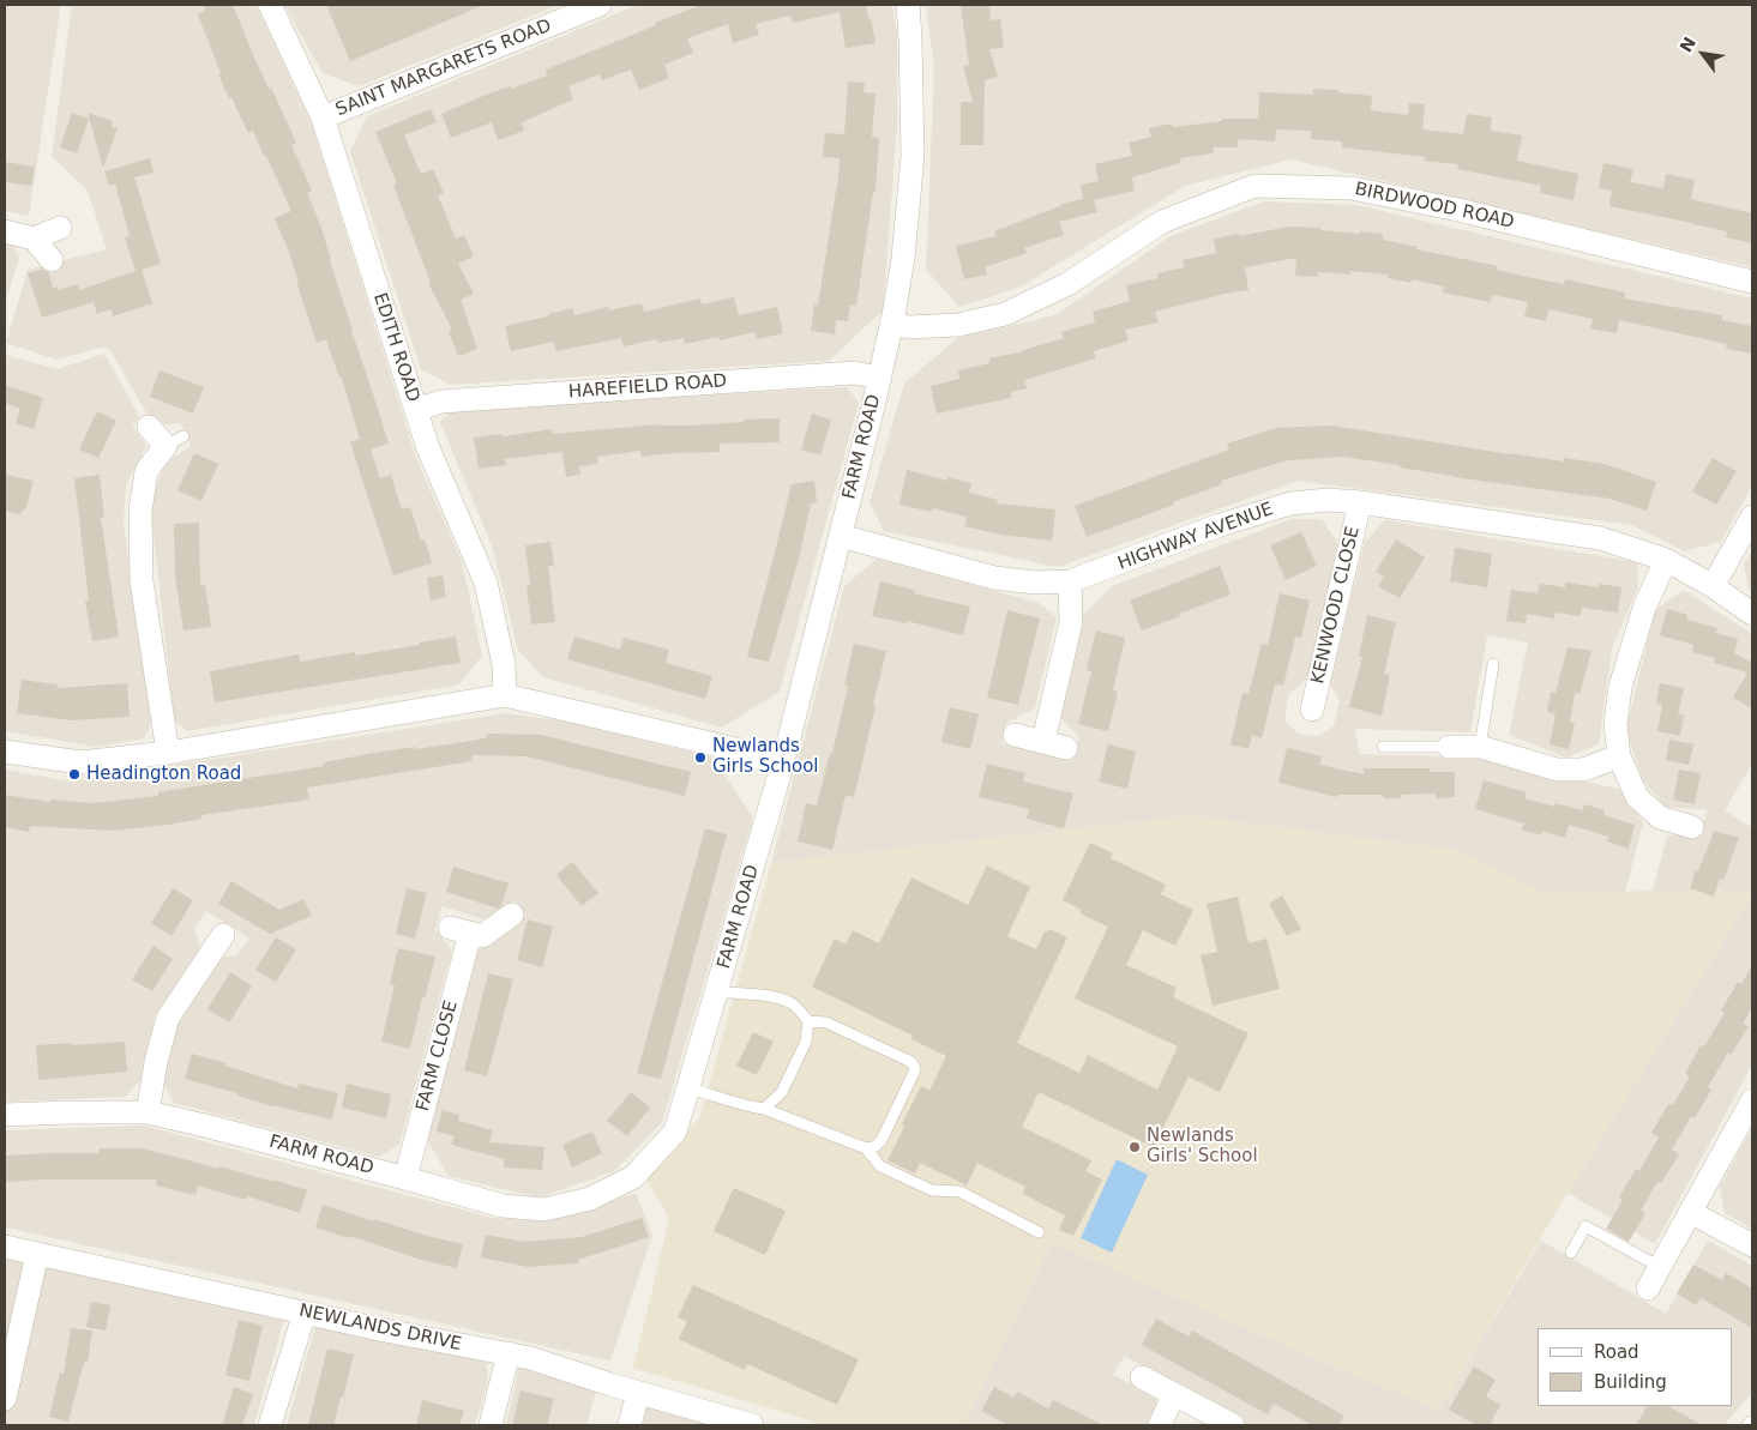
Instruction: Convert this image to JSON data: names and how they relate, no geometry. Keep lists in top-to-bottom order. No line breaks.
{"streets":{"street":["SAINT MARGARETS ROAD","BIRDWOOD ROAD","EDITH ROAD","HAREFIELD ROAD","FARM ROAD","HIGHWAY AVENUE","KENWOOD CLOSE","FARM CLOSE","NEWLANDS DRIVE"]},"crossings":[["SAINT MARGARETS ROAD","EDITH ROAD"],["BIRDWOOD ROAD","FARM ROAD"],["EDITH ROAD","HAREFIELD ROAD"],["HAREFIELD ROAD","FARM ROAD"],["FARM ROAD","HIGHWAY AVENUE"],["FARM ROAD","FARM CLOSE"],["HIGHWAY AVENUE","KENWOOD CLOSE"]],"places":["Newlands Girls School","Headington Road","Newlands Girls' School"],"legend":["Road","Building"],"north":"top left"}
